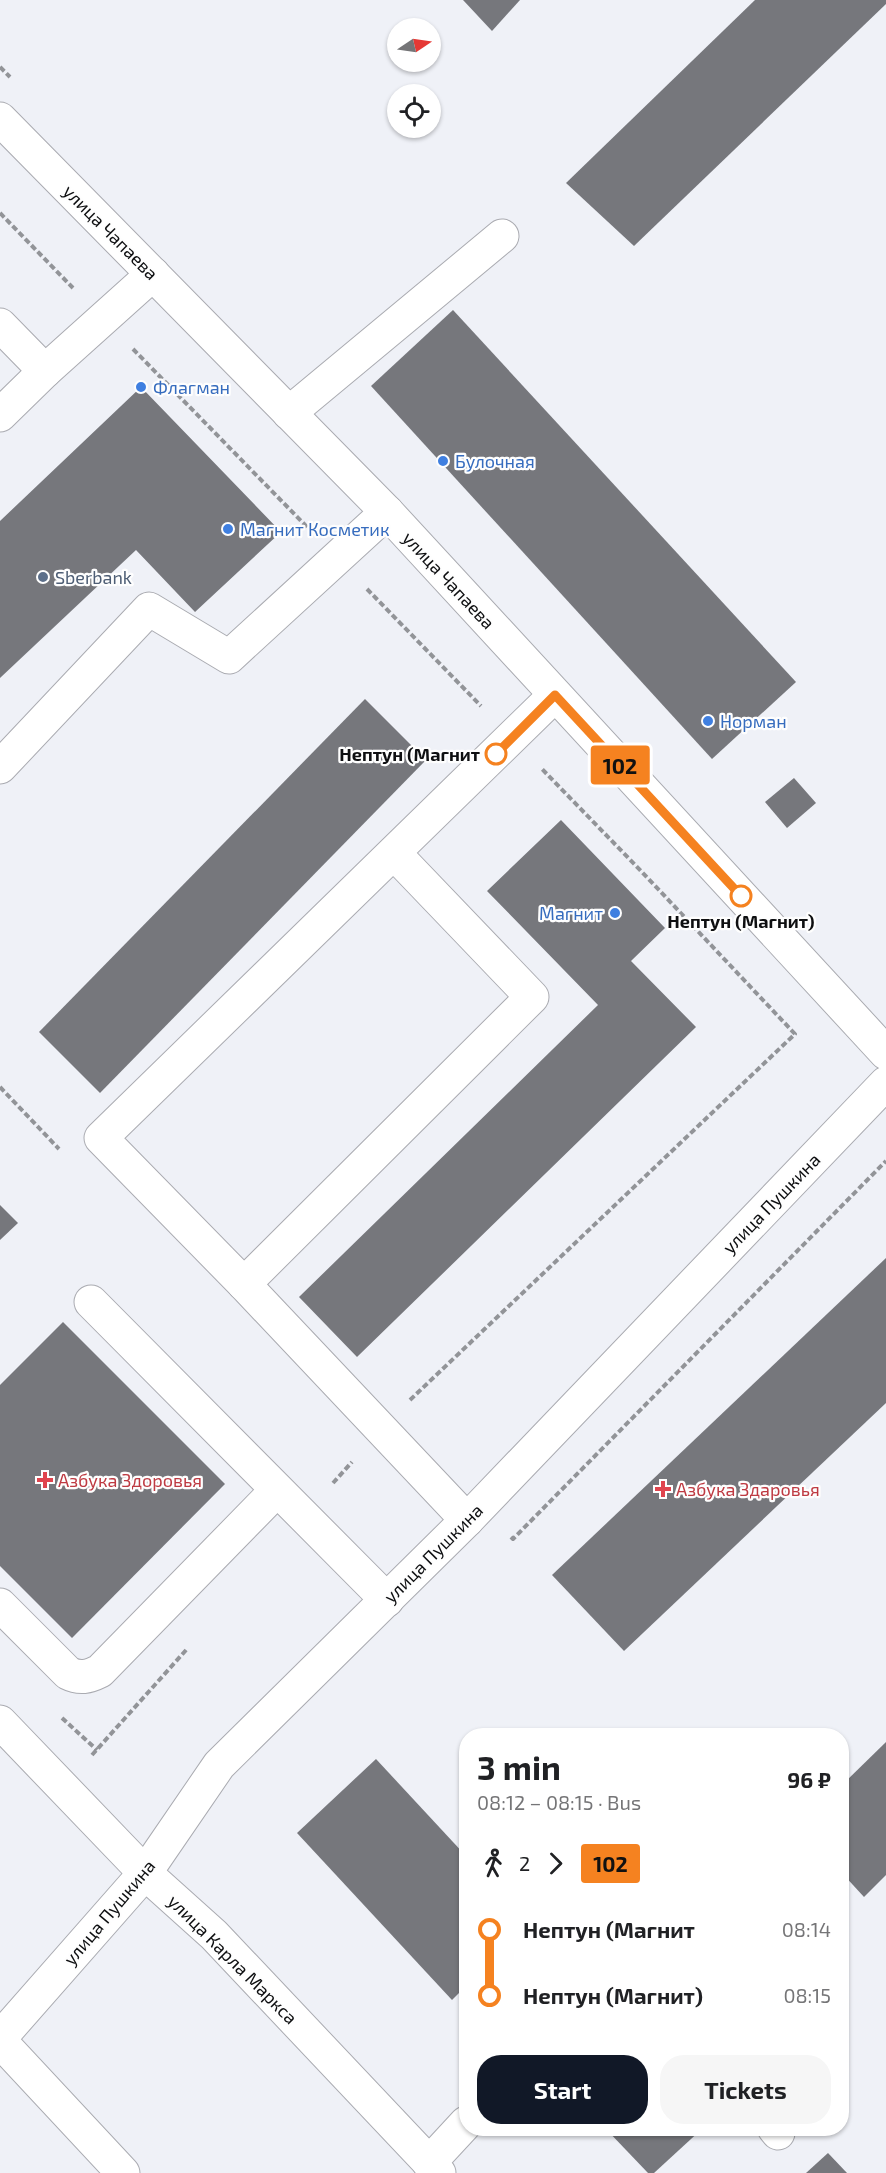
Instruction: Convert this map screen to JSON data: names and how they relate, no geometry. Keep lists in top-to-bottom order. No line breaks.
{"streets":{"street":["улица Чапаева","улица Пушкина","улица Карла Маркса"]},"crossings":[["улица Пушкина","улица Карла Маркса"]],"places":{"other":["Флагман","Булочная","Магнит Косметик","Sberbank","Норман","Нептун (Магнит","Нептун (Магнит)","Магнит"],"health":["Азбука Здоровья","Азбука Здаровья"]},"lines":["bus line 102"],"north":"right","page":{"on_map":"102","heading":["3 min","08:12 – 08:15 · Bus","96 ₽"],"legs":["2","102"],"list":[{"name":"Нептун (Магнит","value":"08:14"},{"name":"Нептун (Магнит)","value":"08:15"}],"buttons":["Start","Tickets"]}}
